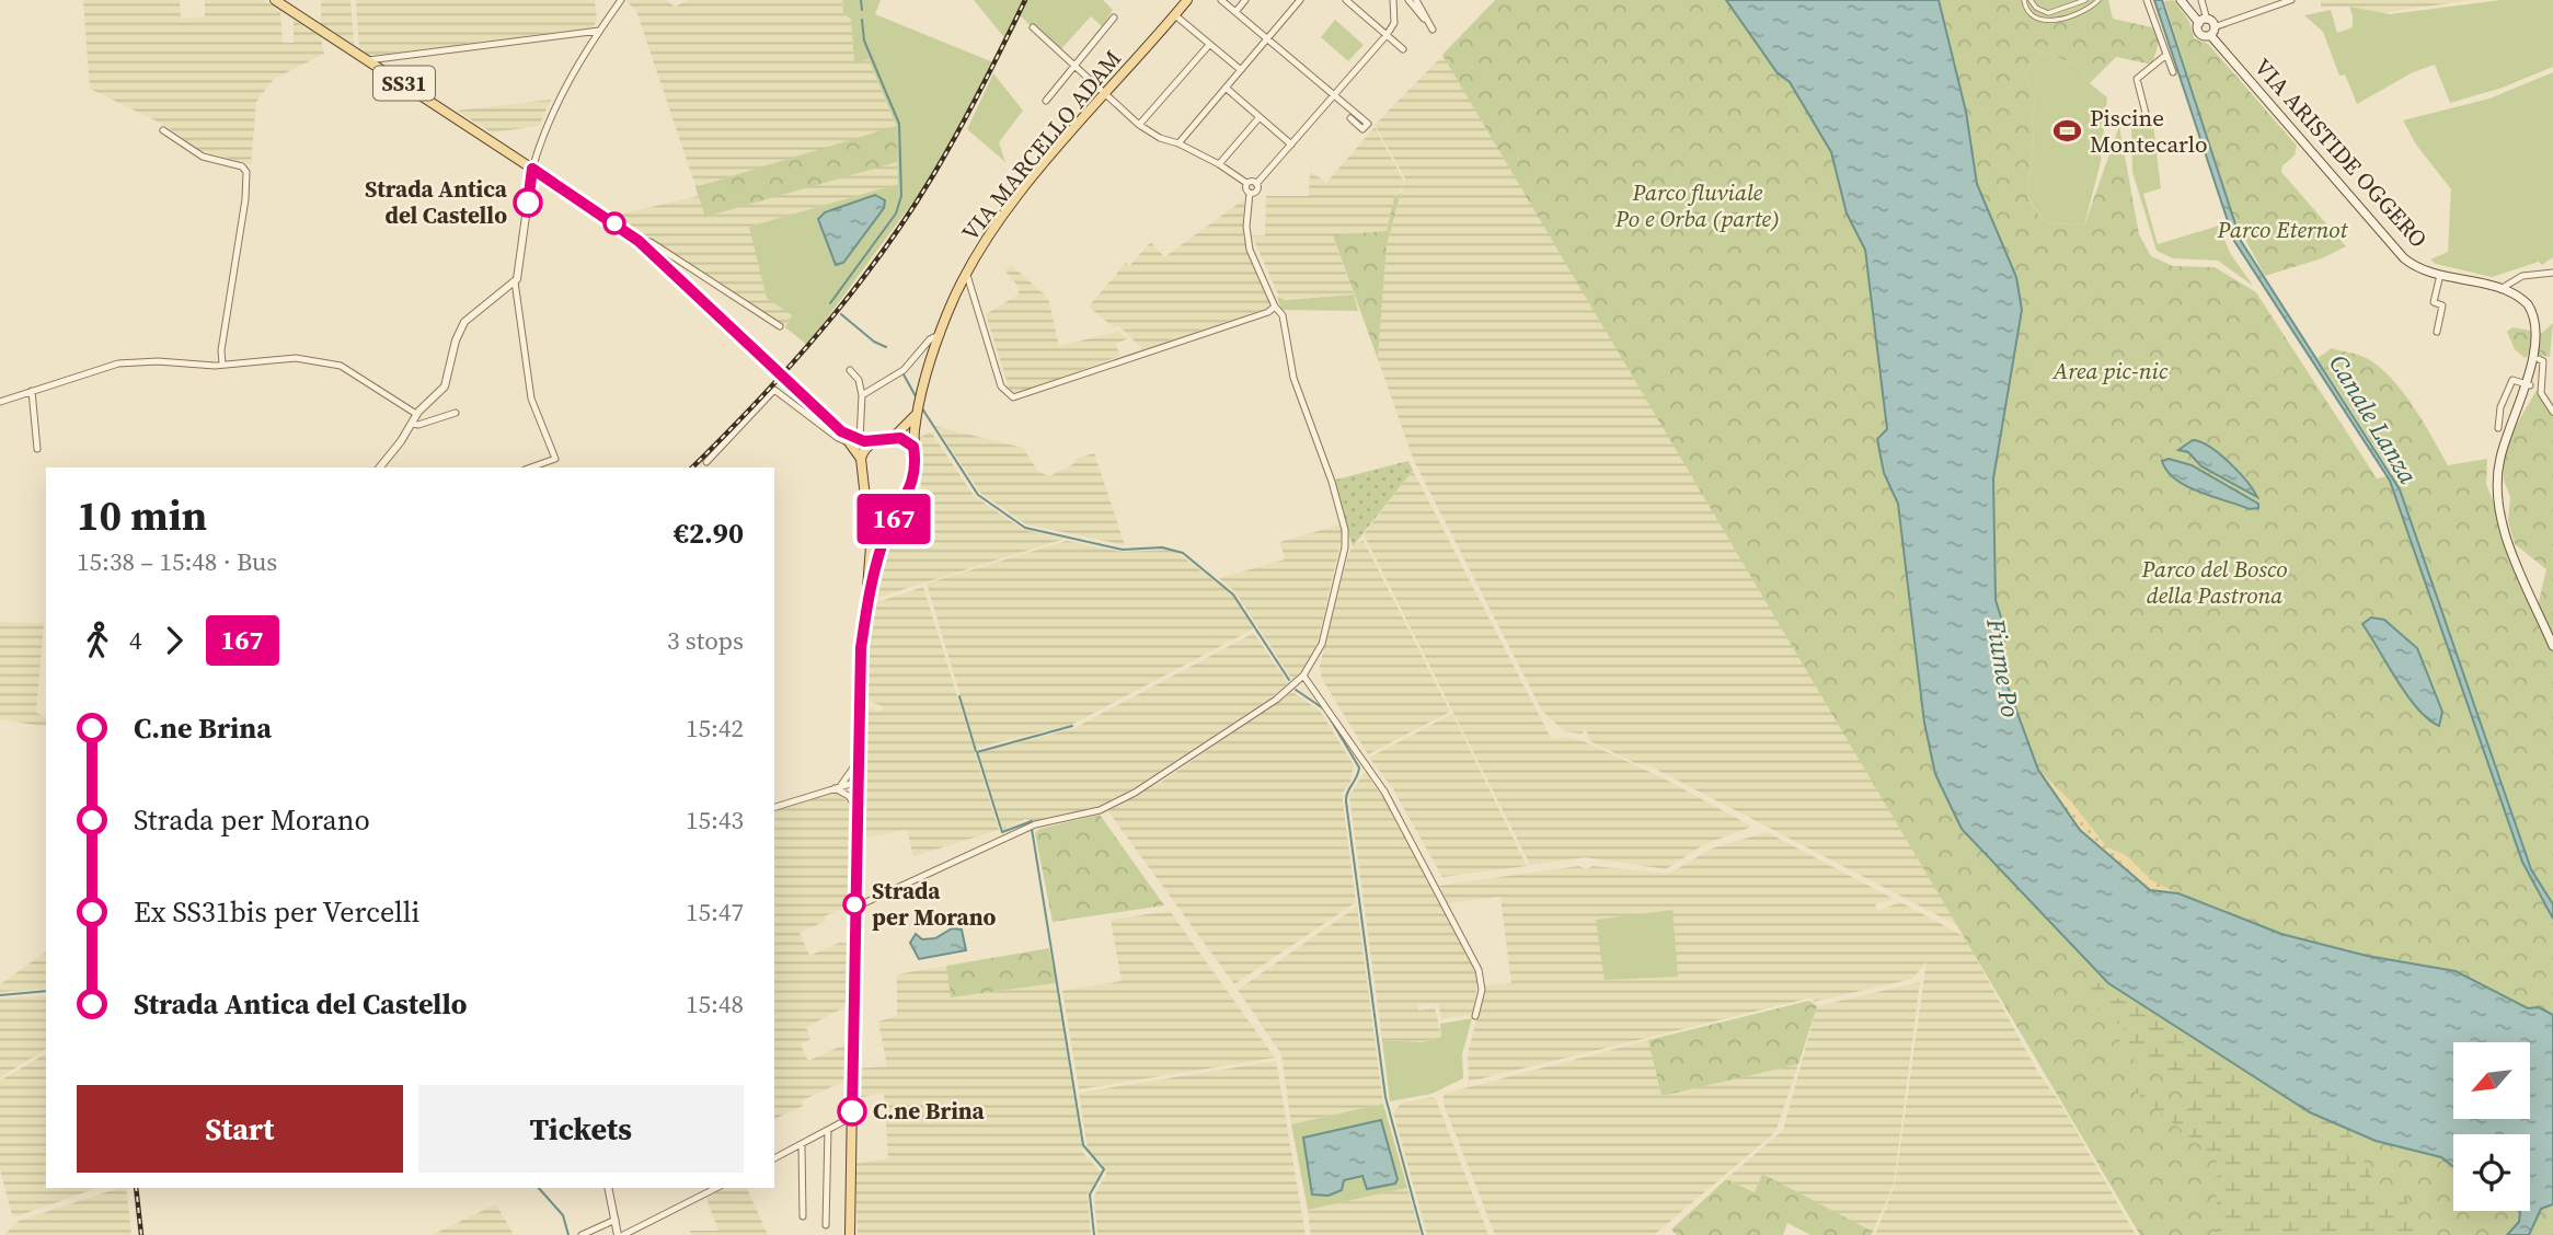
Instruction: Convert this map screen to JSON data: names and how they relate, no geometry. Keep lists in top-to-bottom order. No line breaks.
{"streets":{"main road":["SS31","VIA MARCELLO ADAM","VIA ARISTIDE OGGERO"]},"crossings":[["SS31","VIA MARCELLO ADAM"]],"water":["Canale Lanza","Fiume Po"],"parks":["Parco fluviale Po e Orba (parte)","Parco Eternot","Area pic-nic","Parco del Bosco della Pastrona"],"places":{"sports":["Piscine Montecarlo"],"other":["Strada Antica del Castello","Strada per Morano","C.ne Brina"]},"lines":["bus line 167"],"north":"bottom left","page":{"on_map":"167","heading":["10 min","15:38 – 15:48 · Bus","€2.90"],"legs":["4","167","3 stops"],"list":[{"name":"C.ne Brina","value":"15:42"},{"name":"Strada per Morano","value":"15:43"},{"name":"Ex SS31bis per Vercelli","value":"15:47"},{"name":"Strada Antica del Castello","value":"15:48"}],"buttons":["Start","Tickets"]}}
